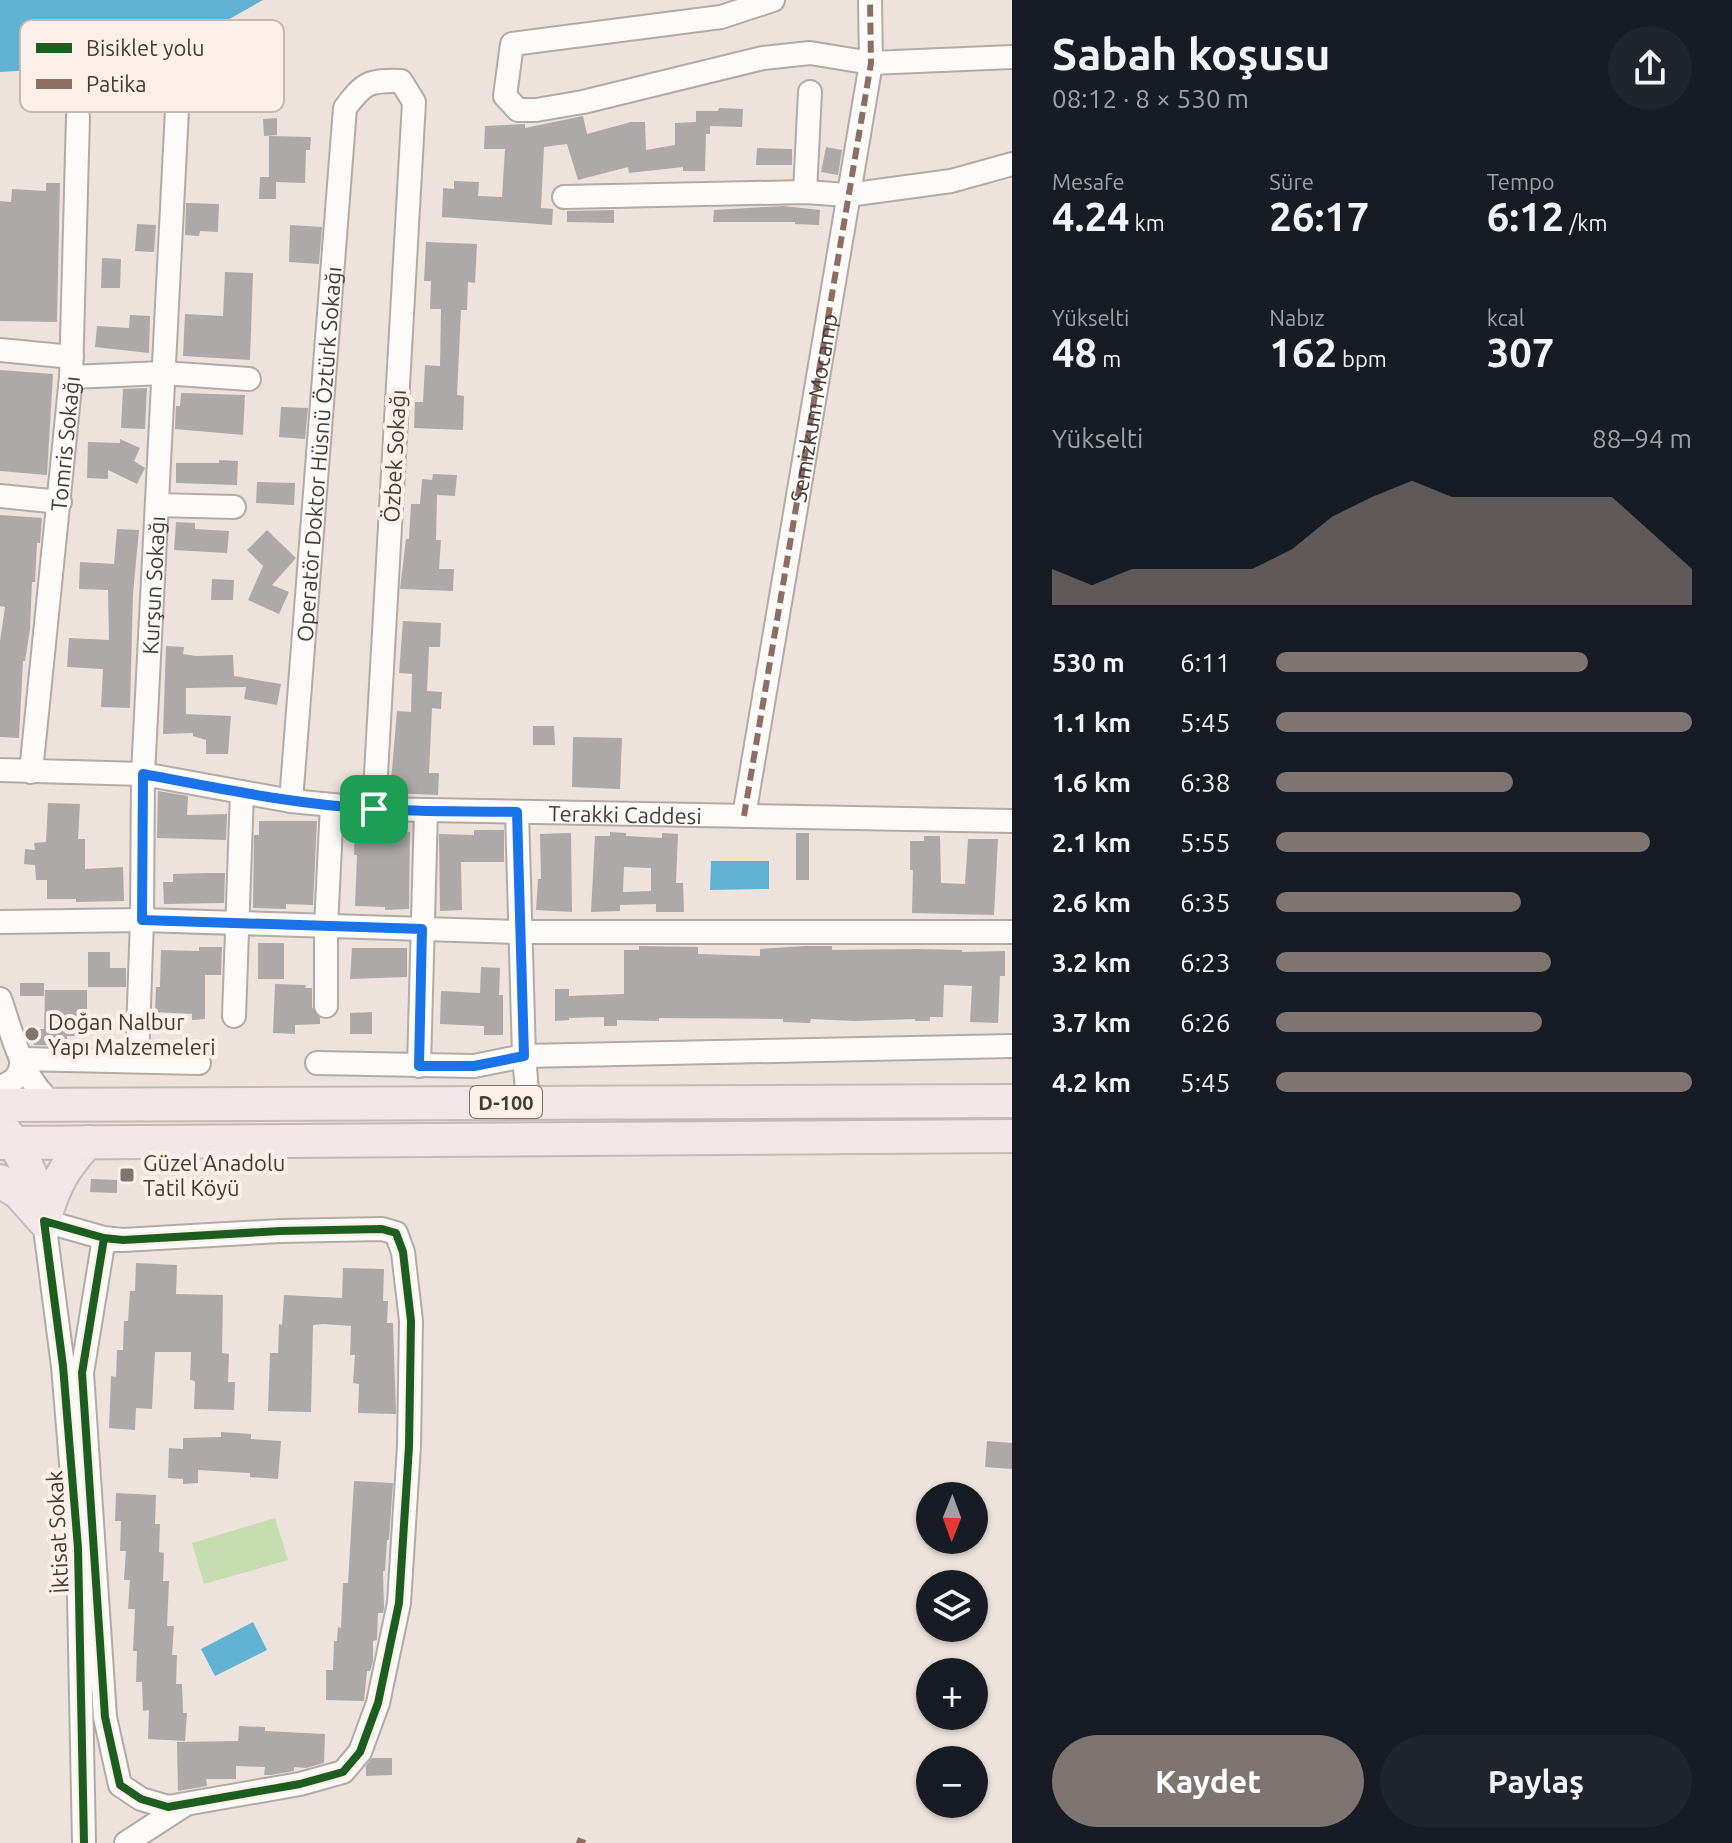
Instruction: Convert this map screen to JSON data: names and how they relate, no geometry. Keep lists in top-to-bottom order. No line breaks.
{"streets":{"highway":["D-100"],"street":["Semizkum Mocamp","Tomris Sokağı","Operatör Doktor Hüsnü Öztürk Sokağı","Özbek Sokağı","Kurşun Sokağı","Terakki Caddesi","İktisat Sokak"]},"crossings":[["Semizkum Mocamp","Terakki Caddesi"],["Tomris Sokağı","Terakki Caddesi"],["Operatör Doktor Hüsnü Öztürk Sokağı","Özbek Sokağı"],["Operatör Doktor Hüsnü Öztürk Sokağı","Terakki Caddesi"],["Özbek Sokağı","Terakki Caddesi"],["Kurşun Sokağı","Terakki Caddesi"]],"places":{"other":["Doğan Nalbur Yapı Malzemeleri"],"transit":["Güzel Anadolu Tatil Köyü"]},"legend":["Bisiklet yolu","Patika"],"north":"bottom","page":{"heading":["Sabah koşusu","08:12 · 8 × 530 m"],"stats":[["Mesafe","4.24 km"],["Süre","26:17"],["Tempo","6:12 /km"],["Yükselti","48 m"],["Nabız","162 bpm"],["kcal","307"]],"chart":["Yükselti","88–94 m"],"list":[{"name":"530 m","note":"6:11"},{"name":"1.1 km","note":"5:45"},{"name":"1.6 km","note":"6:38"},{"name":"2.1 km","note":"5:55"},{"name":"2.6 km","note":"6:35"},{"name":"3.2 km","note":"6:23"},{"name":"3.7 km","note":"6:26"},{"name":"4.2 km","note":"5:45"}],"map_buttons":["+","−"],"buttons":["Kaydet","Paylaş"]}}
